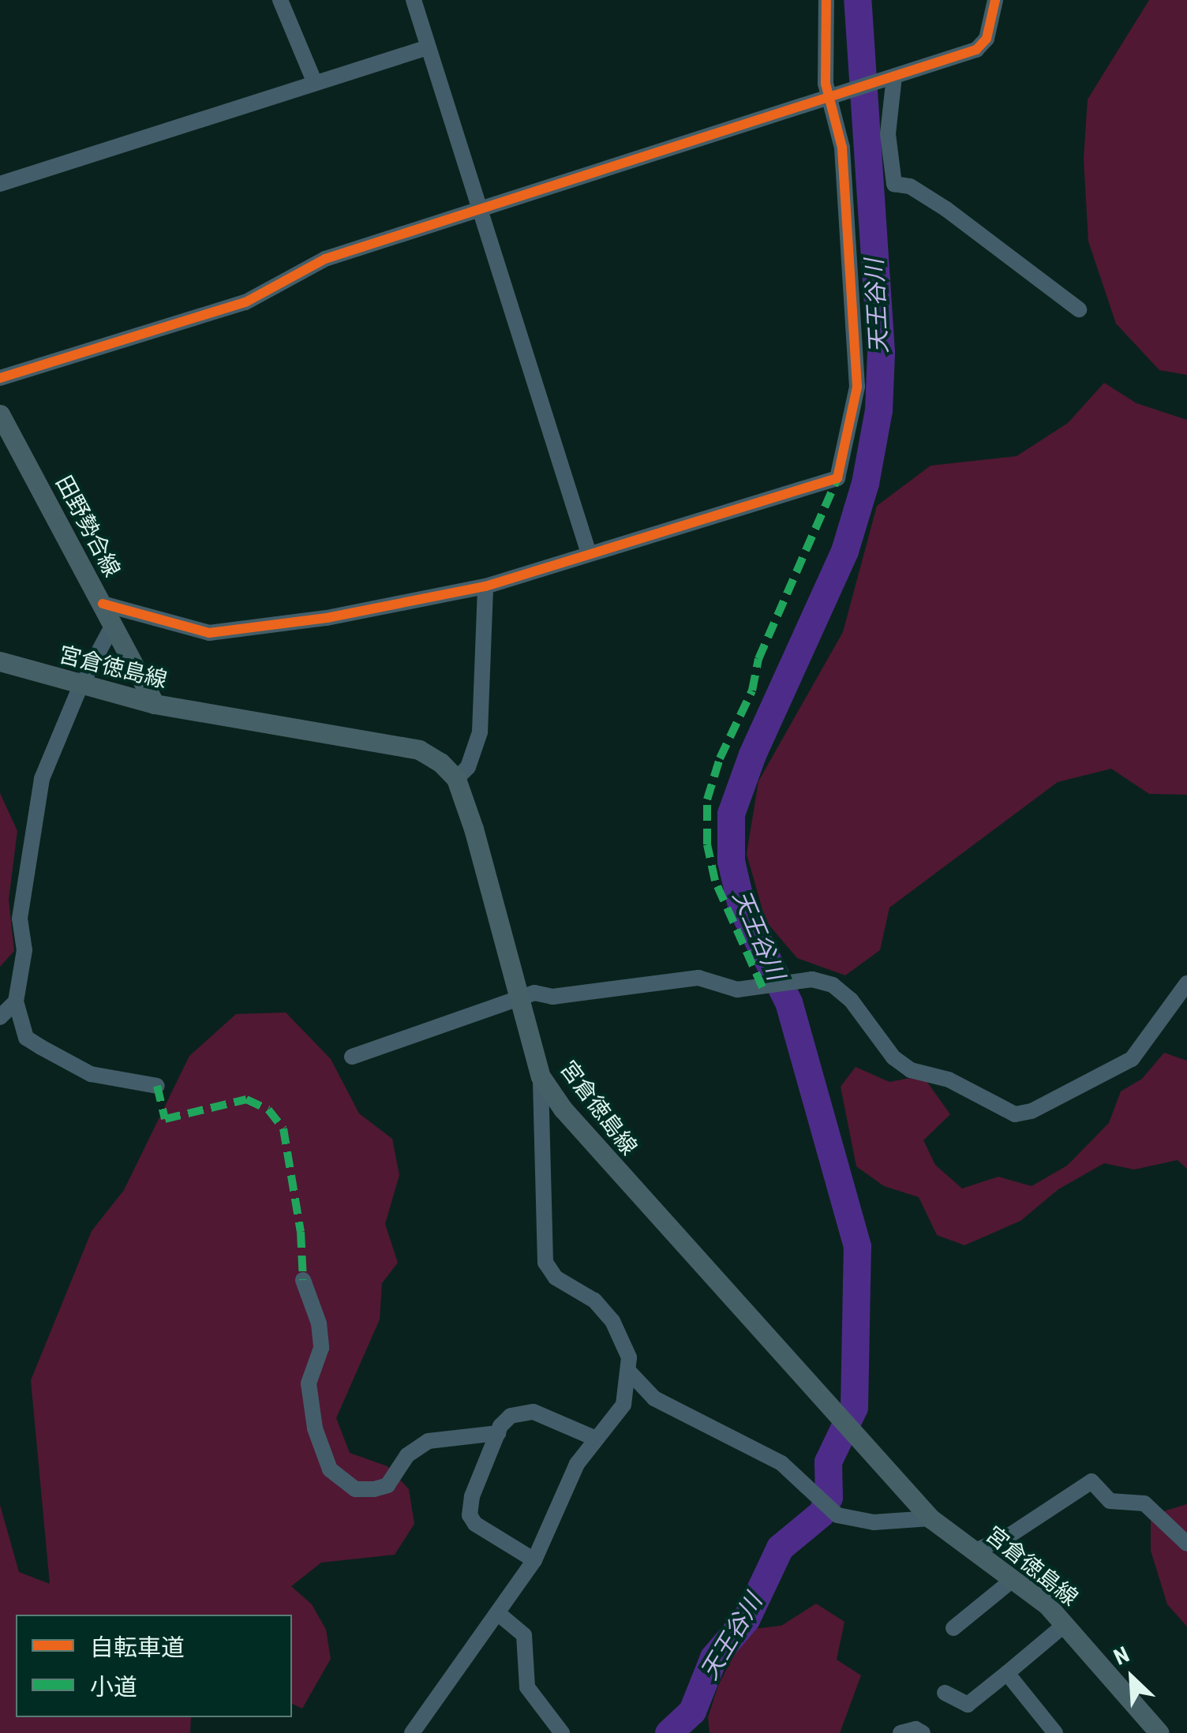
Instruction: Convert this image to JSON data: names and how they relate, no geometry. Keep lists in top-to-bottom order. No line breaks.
{"streets":{"main road":["田野勢合線","宮倉徳島線"]},"crossings":[["田野勢合線","宮倉徳島線"]],"water":["天王谷川"],"legend":["自転車道","小道"],"north":"top left"}
